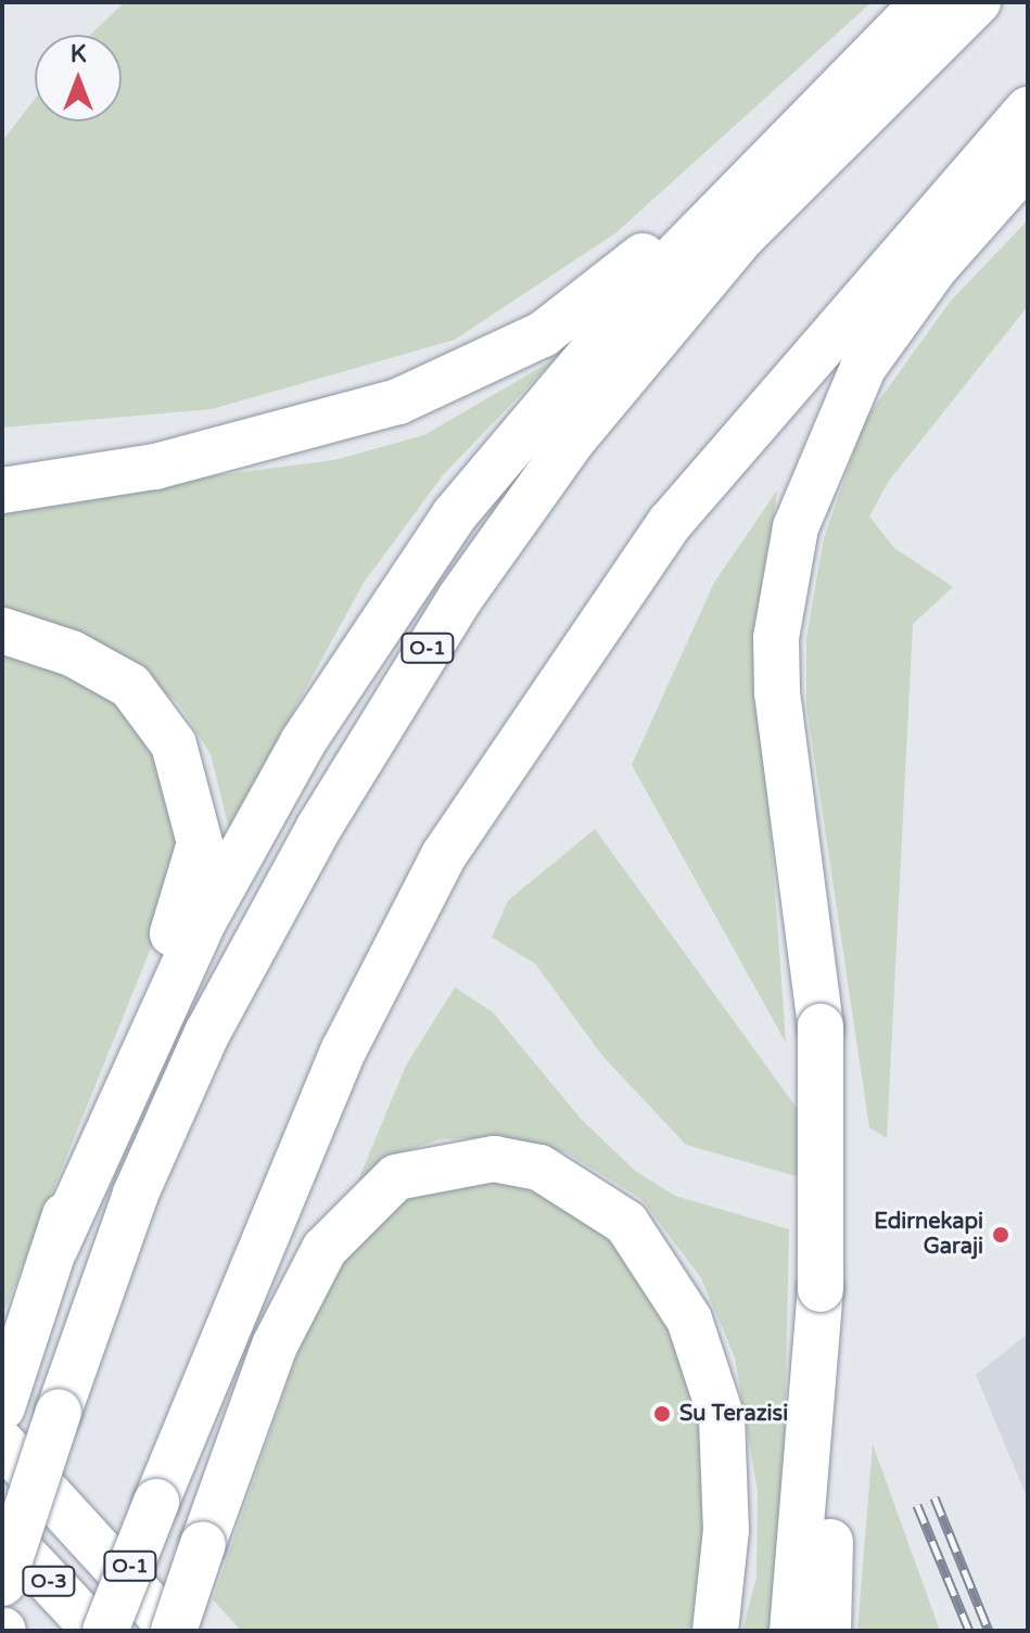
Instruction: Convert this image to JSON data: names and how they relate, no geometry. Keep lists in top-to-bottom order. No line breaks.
{"streets":{"highway":["O-1","O-3"]},"places":["Edirnekapi Garaji","Su Terazisi"],"north":"top"}
